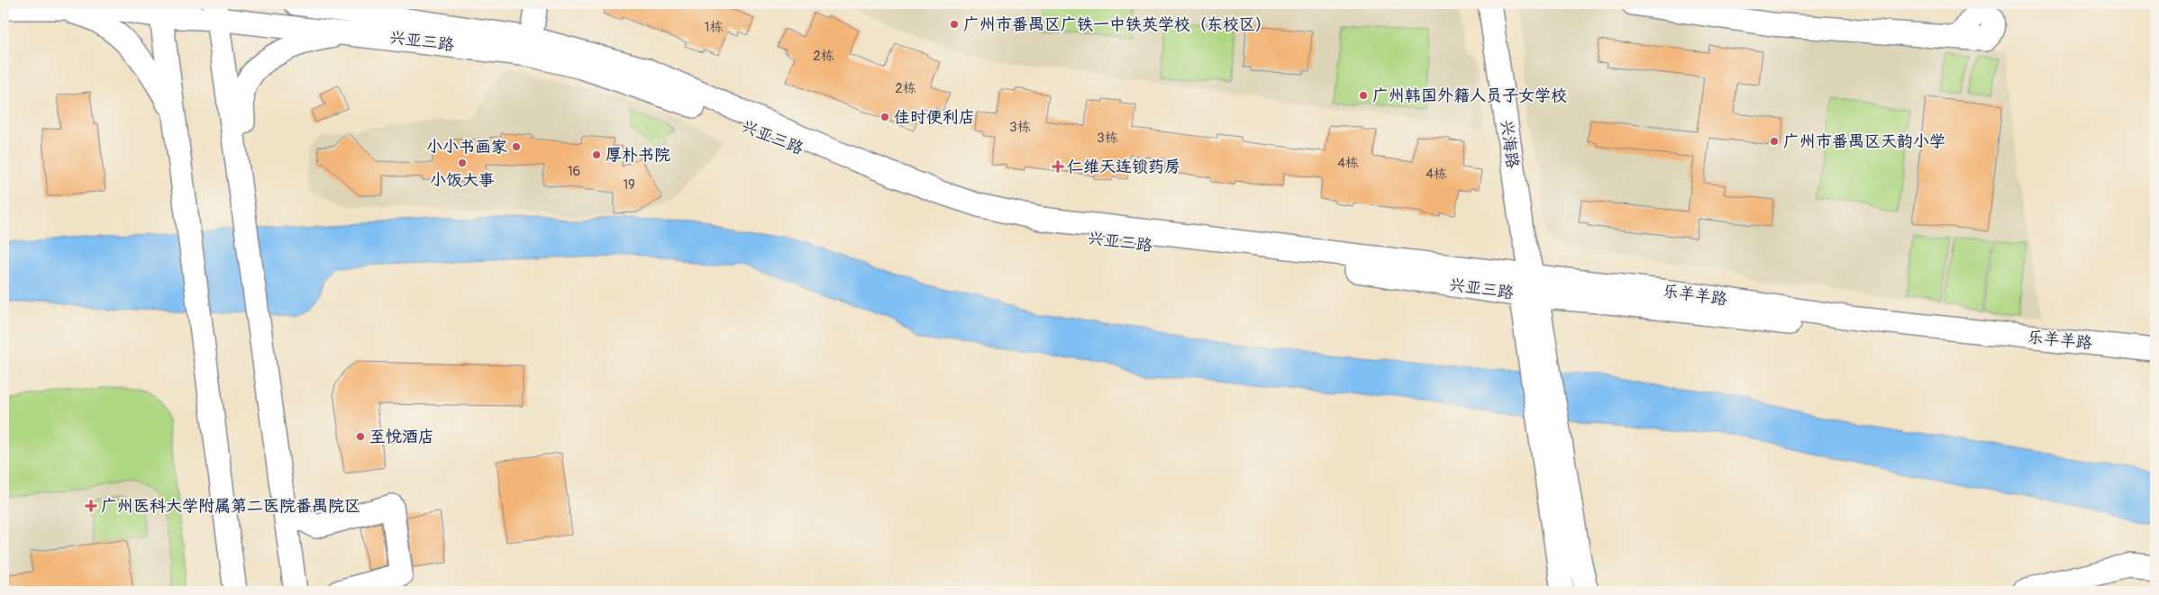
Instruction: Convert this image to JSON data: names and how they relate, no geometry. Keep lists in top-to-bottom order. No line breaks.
{"streets":{"street":["兴亚三路","兴海路","乐羊羊路"]},"crossings":[["兴亚三路","兴海路"],["兴亚三路","乐羊羊路"],["兴海路","乐羊羊路"]],"places":{"other":["广州市番禺区广铁一中铁英学校（东校区）","广州韩国外籍人员子女学校","佳时便利店","广州市番禺区天韵小学","小小书画家","厚朴书院","小饭大事","至悦酒店"],"health":["仁维天连锁药房","广州医科大学附属第二医院番禺院区"]},"house_numbers":["1栋","2栋","2栋","3栋","3栋","4栋","16","4栋","19"]}
